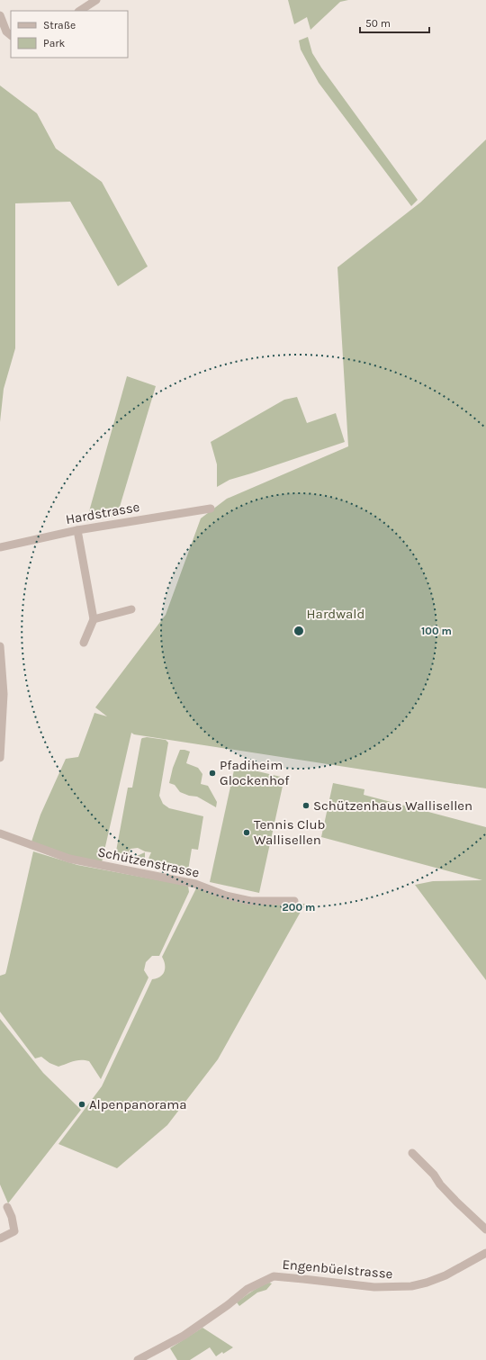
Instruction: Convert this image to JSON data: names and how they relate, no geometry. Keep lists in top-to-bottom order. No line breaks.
{"streets":{"street":["Hardstrasse","Schützenstrasse","Engenbüelstrasse"]},"parks":["Hardwald"],"places":["Pfadiheim Glockenhof","Schützenhaus Wallisellen","Tennis Club Wallisellen","Alpenpanorama"],"legend":["Straße","Park"],"scale_bar":"50 m","rings":["100 m","200 m"]}
